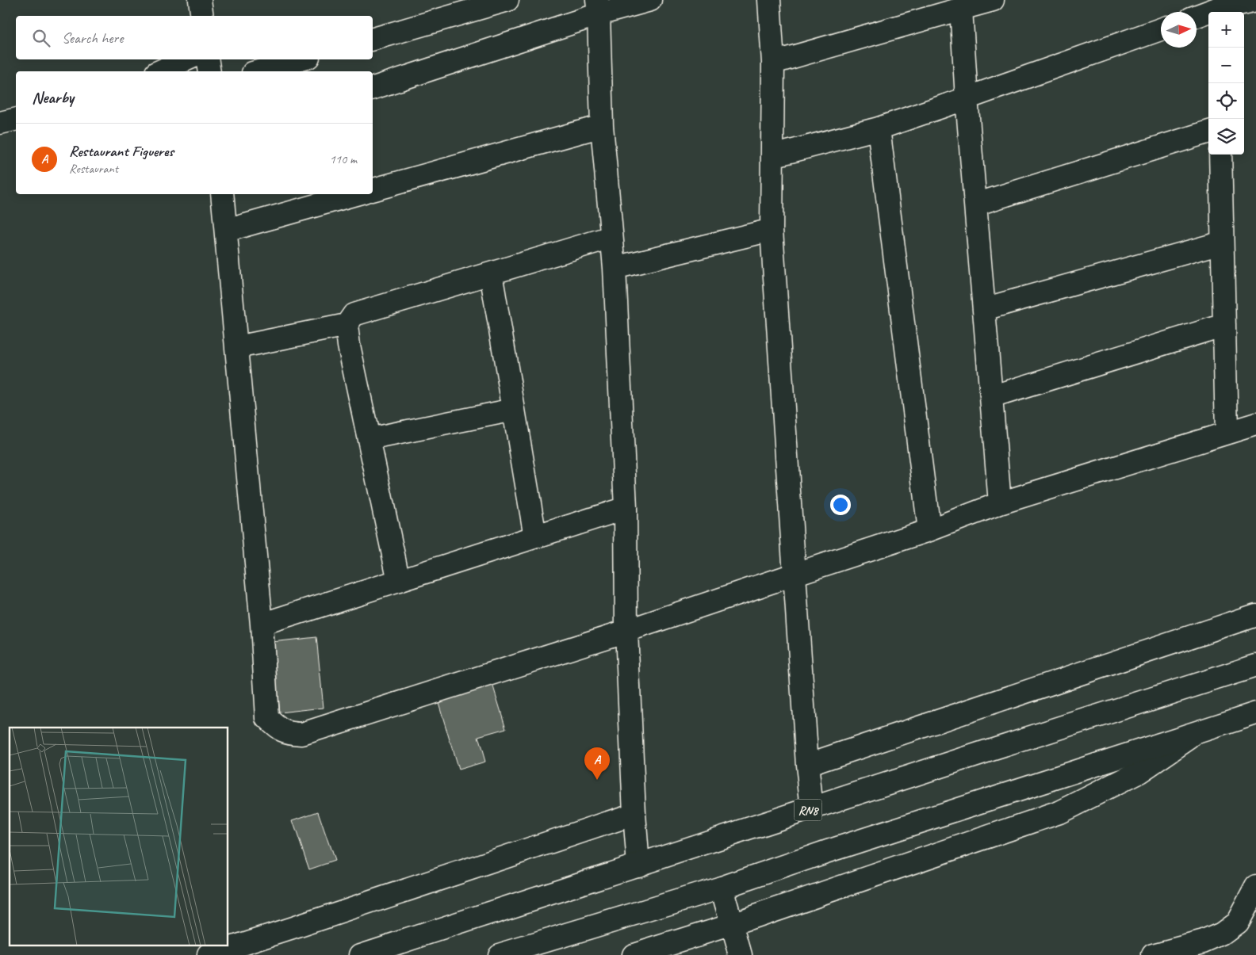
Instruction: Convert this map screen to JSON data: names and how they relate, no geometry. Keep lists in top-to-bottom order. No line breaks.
{"streets":{"main road":["RN8"]},"north":"right","page":{"map_buttons":["+","−"],"search":"Search here","heading":"Nearby","list":[{"mark":"A","name":"Restaurant Figueres","note":"Restaurant","value":"110 m"}],"pins":"A"}}
